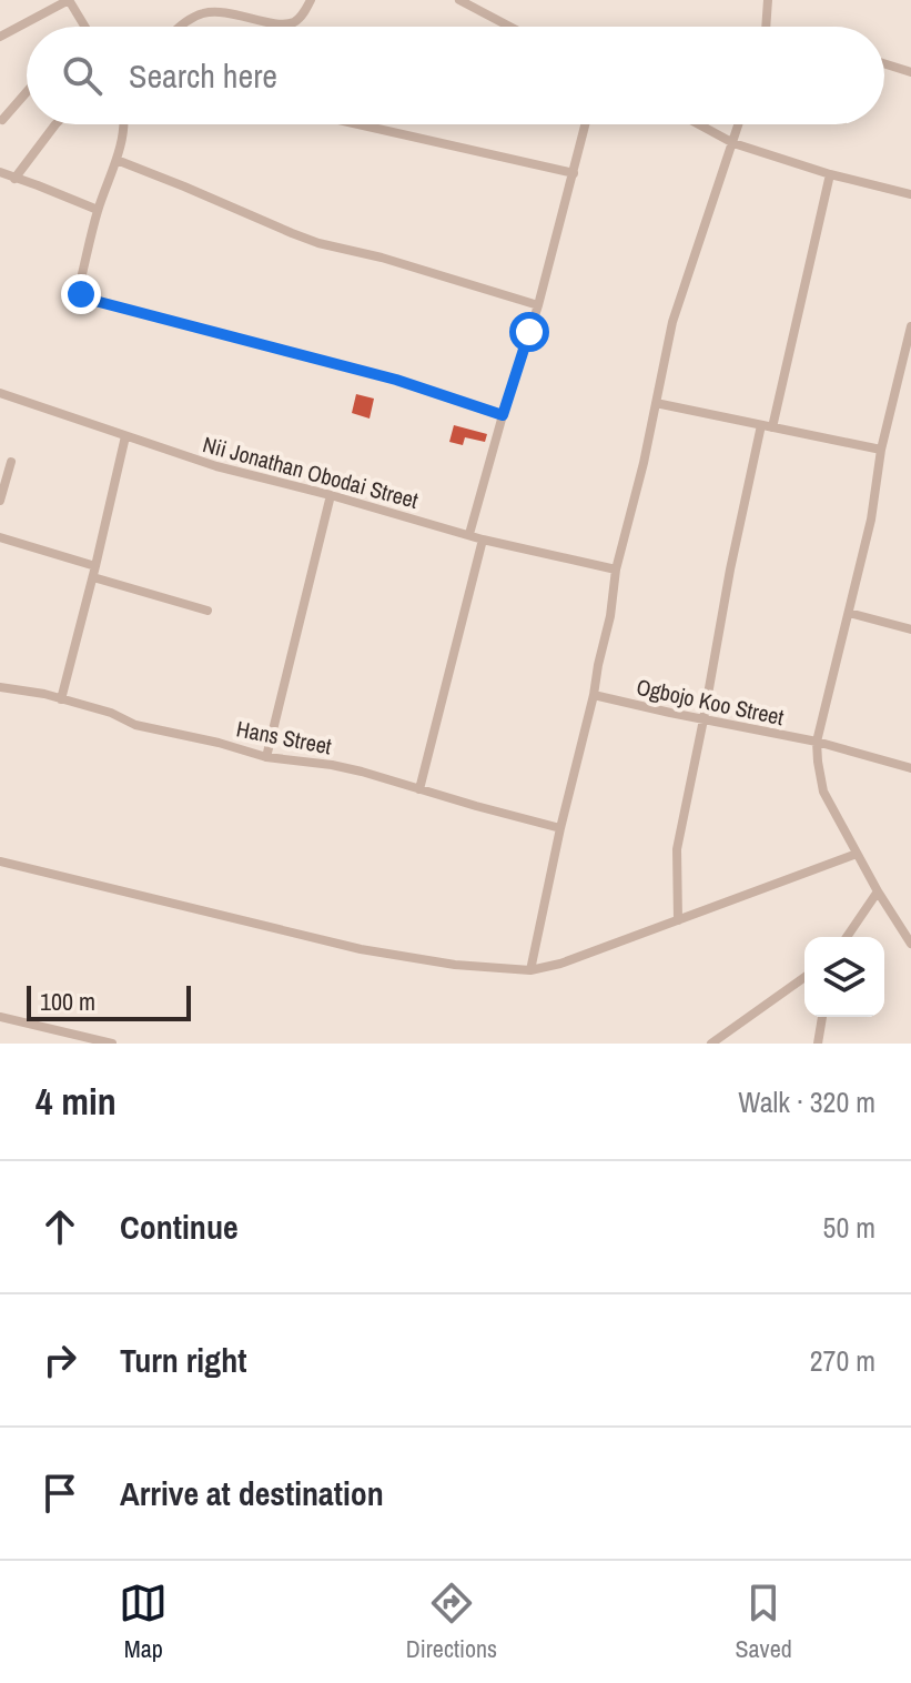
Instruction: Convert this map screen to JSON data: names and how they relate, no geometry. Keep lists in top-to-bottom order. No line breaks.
{"streets":{"street":["Nii Jonathan Obodai Street","Ogbojo Koo Street","Hans Street"]},"scale_bar":"100 m","page":{"search":"Search here","scale":"100 m","heading":["4 min","Walk · 320 m"],"list":[["Continue","50 m"],["Turn right","270 m"],"Arrive at destination"],"nav":["Map","Directions","Saved"]}}
